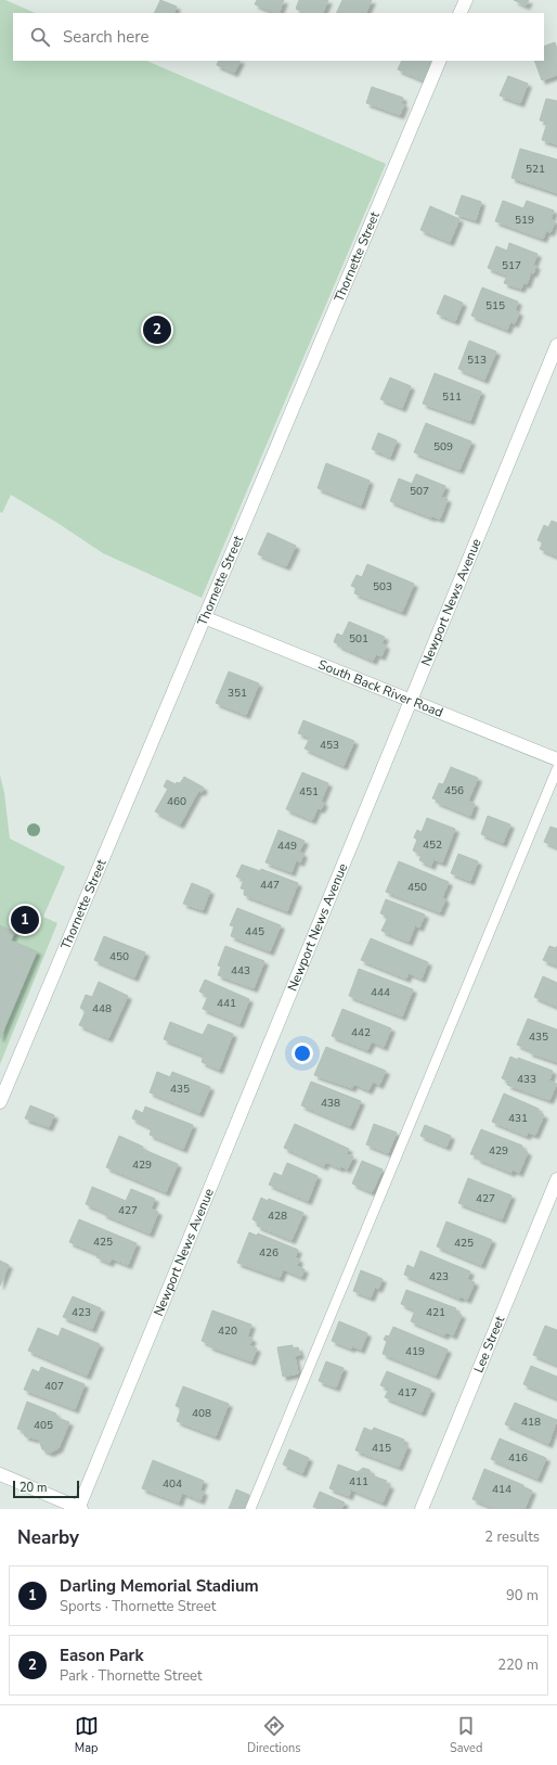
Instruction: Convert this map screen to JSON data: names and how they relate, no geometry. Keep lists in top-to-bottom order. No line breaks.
{"streets":{"street":["Thornette Street","Newport News Avenue","South Back River Road","Lee Street"]},"crossings":[["Thornette Street","South Back River Road"],["Newport News Avenue","South Back River Road"]],"house_numbers":["521","519","517","515","513","511","509","507","503","501","351","453","456","451","460","452","449","447","450","445","450","443","444","441","448","442","435","433","435","438","431","429","429","427","427","428","425","425","426","423","423","421","420","419","407","417","408","418","405","415","416","411","404","414"],"scale_bar":"20 m","page":{"search":"Search here","pins":["2","1"],"scale":"20 m","heading":["Nearby","2 results"],"list":[{"mark":"1","name":"Darling Memorial Stadium","note":"Sports · Thornette Street","value":"90 m"},{"mark":"2","name":"Eason Park","note":"Park · Thornette Street","value":"220 m"}],"nav":["Map","Directions","Saved"]}}
